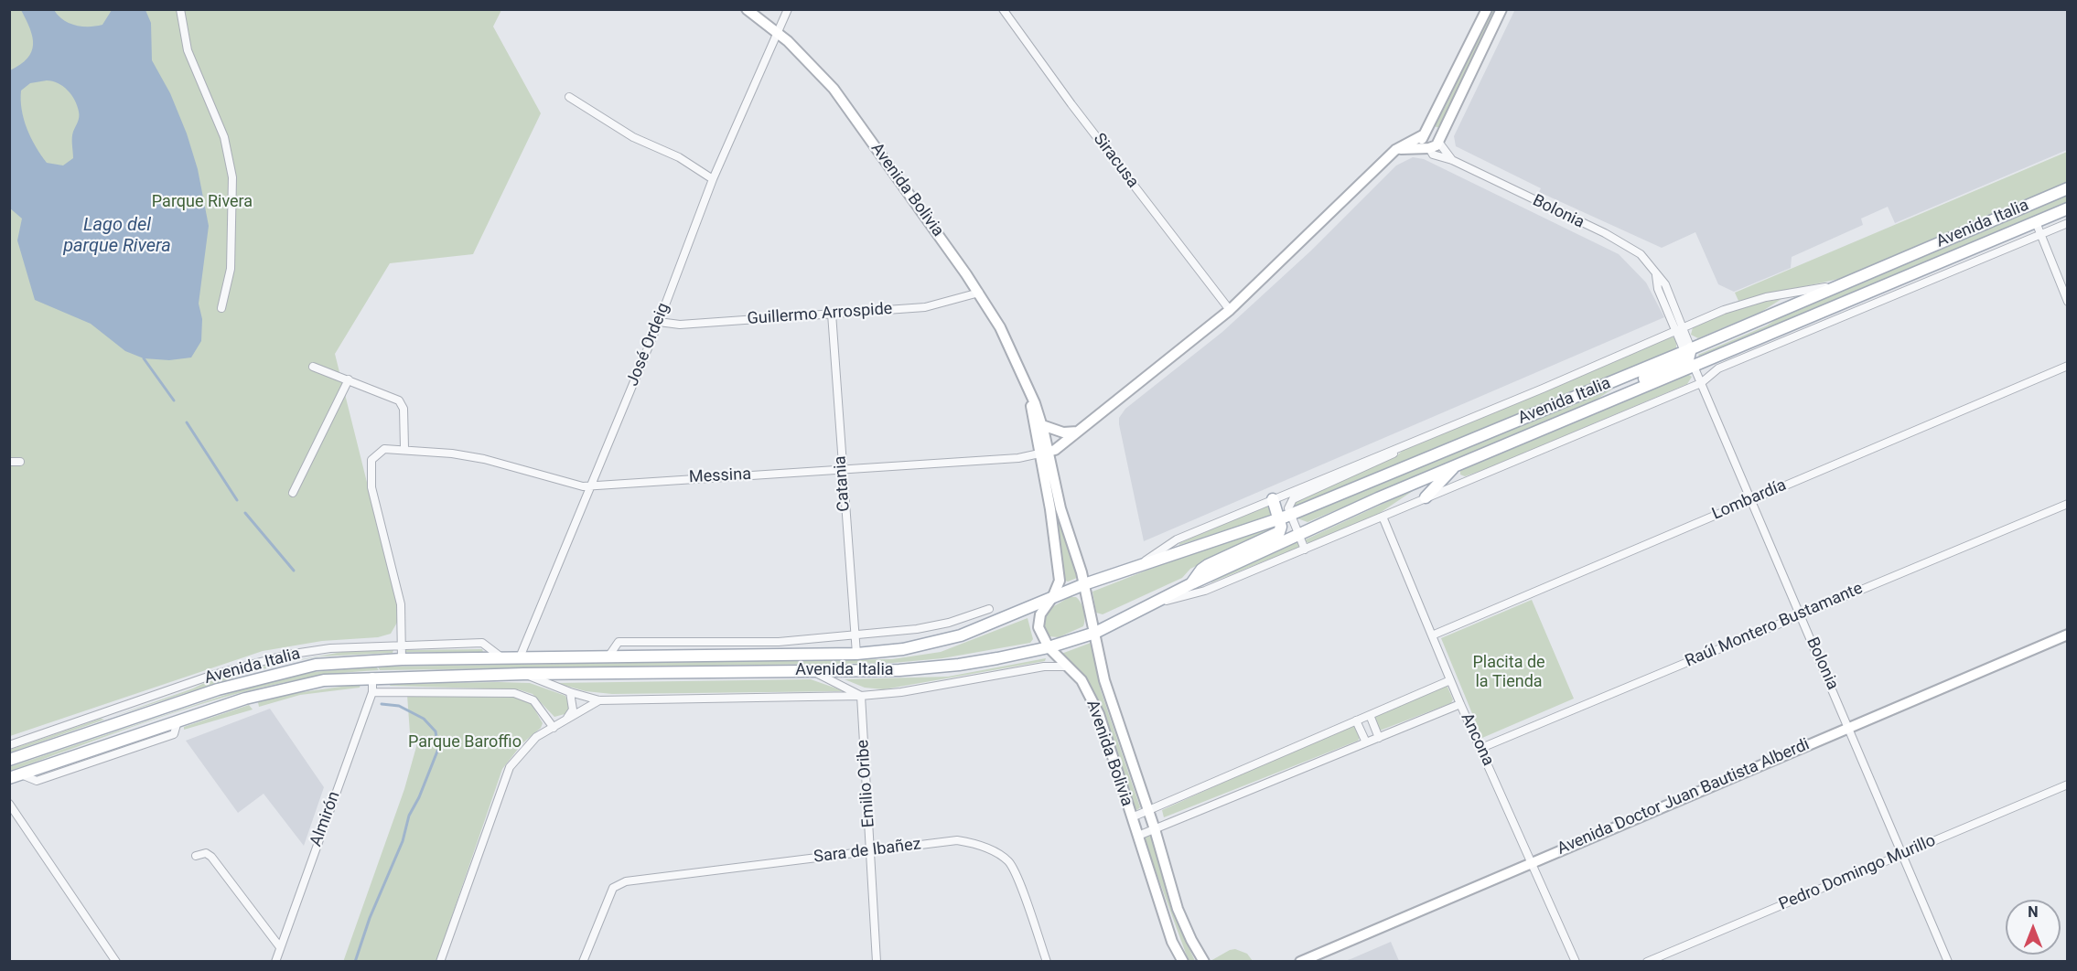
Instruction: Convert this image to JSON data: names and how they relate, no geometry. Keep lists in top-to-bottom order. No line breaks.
{"streets":{"main road":["Avenida Italia"],"street":["Siracusa","Avenida Bolivia","Bolonia","Guillermo Arrospide","José Ordeig","Messina","Catania","Lombardía","Raúl Montero Bustamante","Ancona","Emilio Oribe","Avenida Doctor Juan Bautista Alberdi","Almirón","Sara de Ibañez","Pedro Domingo Murillo"]},"crossings":[["Avenida Bolivia","Avenida Italia"],["Avenida Bolivia","Guillermo Arrospide"],["Avenida Bolivia","José Ordeig"],["Avenida Bolivia","Messina"],["Bolonia","Avenida Italia"],["Bolonia","Lombardía"],["Bolonia","Raúl Montero Bustamante"],["Bolonia","Avenida Doctor Juan Bautista Alberdi"],["Bolonia","Pedro Domingo Murillo"],["Avenida Italia","José Ordeig"],["Avenida Italia","Catania"],["Avenida Italia","Ancona"],["Avenida Italia","Emilio Oribe"],["Avenida Italia","Almirón"],["Guillermo Arrospide","José Ordeig"],["Guillermo Arrospide","Catania"],["José Ordeig","Messina"],["Messina","Catania"],["Lombardía","Ancona"],["Raúl Montero Bustamante","Ancona"],["Ancona","Avenida Doctor Juan Bautista Alberdi"],["Emilio Oribe","Sara de Ibañez"]],"water":["Lago del parque Rivera"],"parks":["Parque Rivera","Placita de la Tienda","Parque Baroffio"],"north":"top"}
